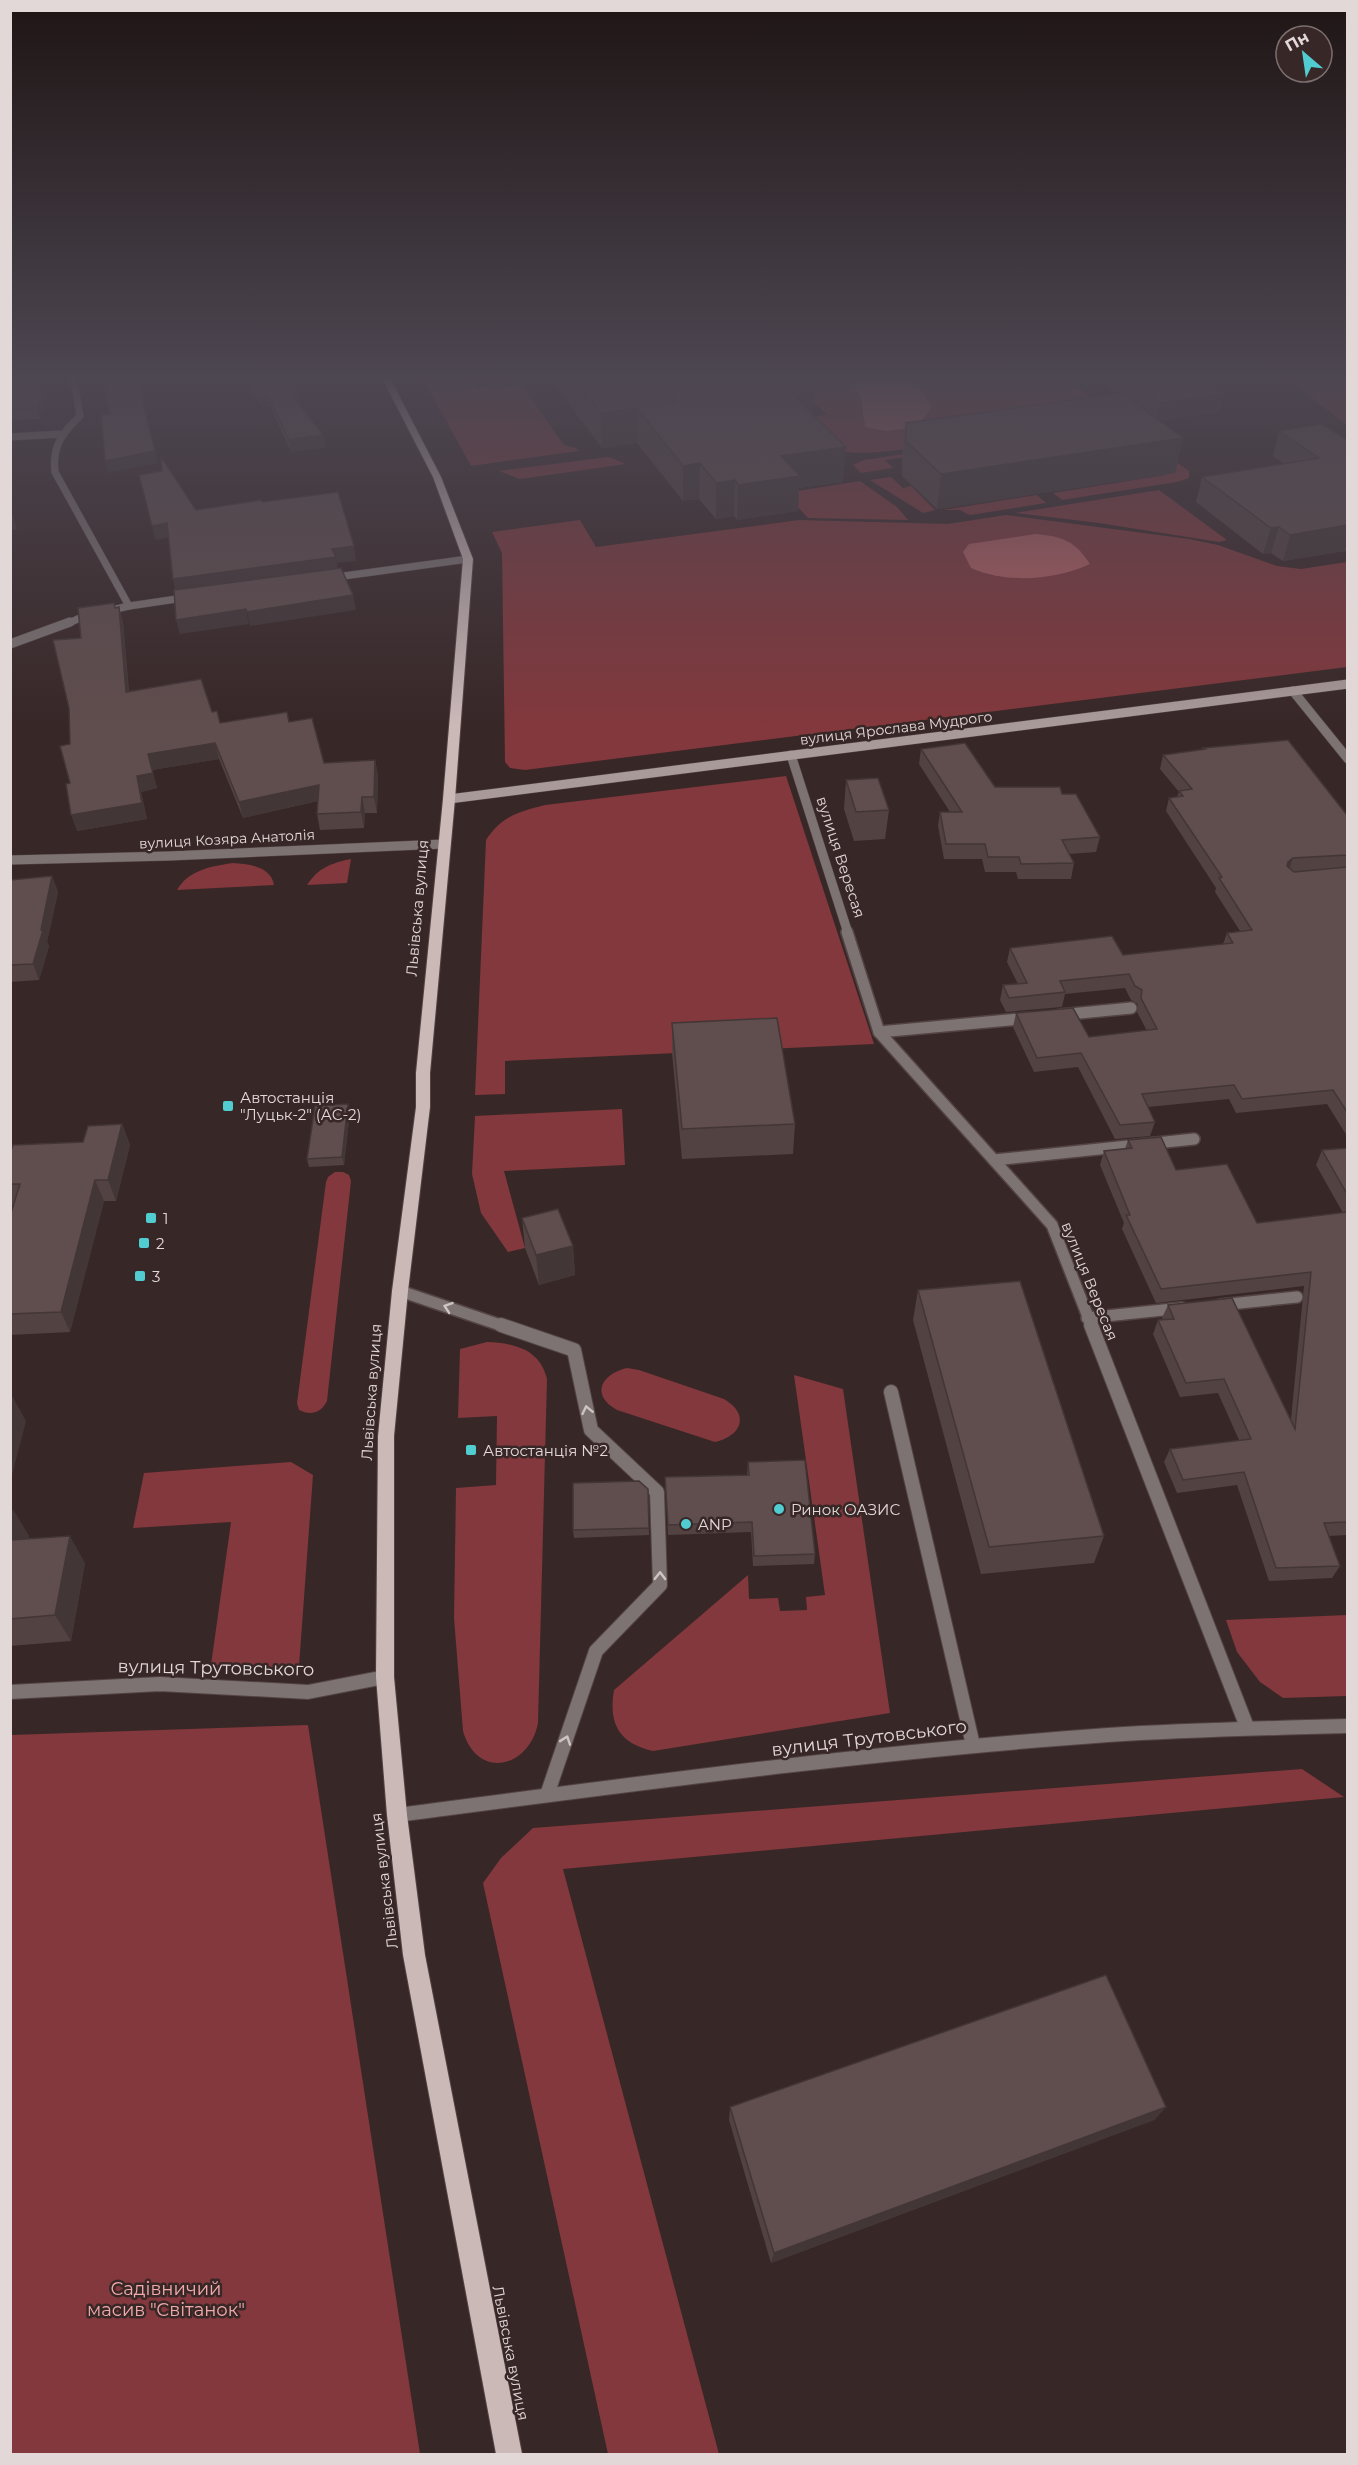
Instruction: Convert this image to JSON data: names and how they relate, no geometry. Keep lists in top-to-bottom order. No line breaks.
{"streets":{"main road":["вулиця Ярослава Мудрого","Львівська вулиця"],"street":["вулиця Козяра Анатолія","вулиця Вересая","вулиця Трутовського"]},"crossings":[["вулиця Ярослава Мудрого","вулиця Вересая"],["вулиця Ярослава Мудрого","Львівська вулиця"],["вулиця Козяра Анатолія","Львівська вулиця"],["вулиця Вересая","вулиця Трутовського"],["Львівська вулиця","вулиця Трутовського"]],"parks":["Садівничий масив \"Світанок\""],"places":{"transit":["Автостанція \"Луцьк-2\" (АС-2)","1","2","3","Автостанція №2"],"other":["Ринок ОАЗИС","ANP"]},"north":"top left"}
